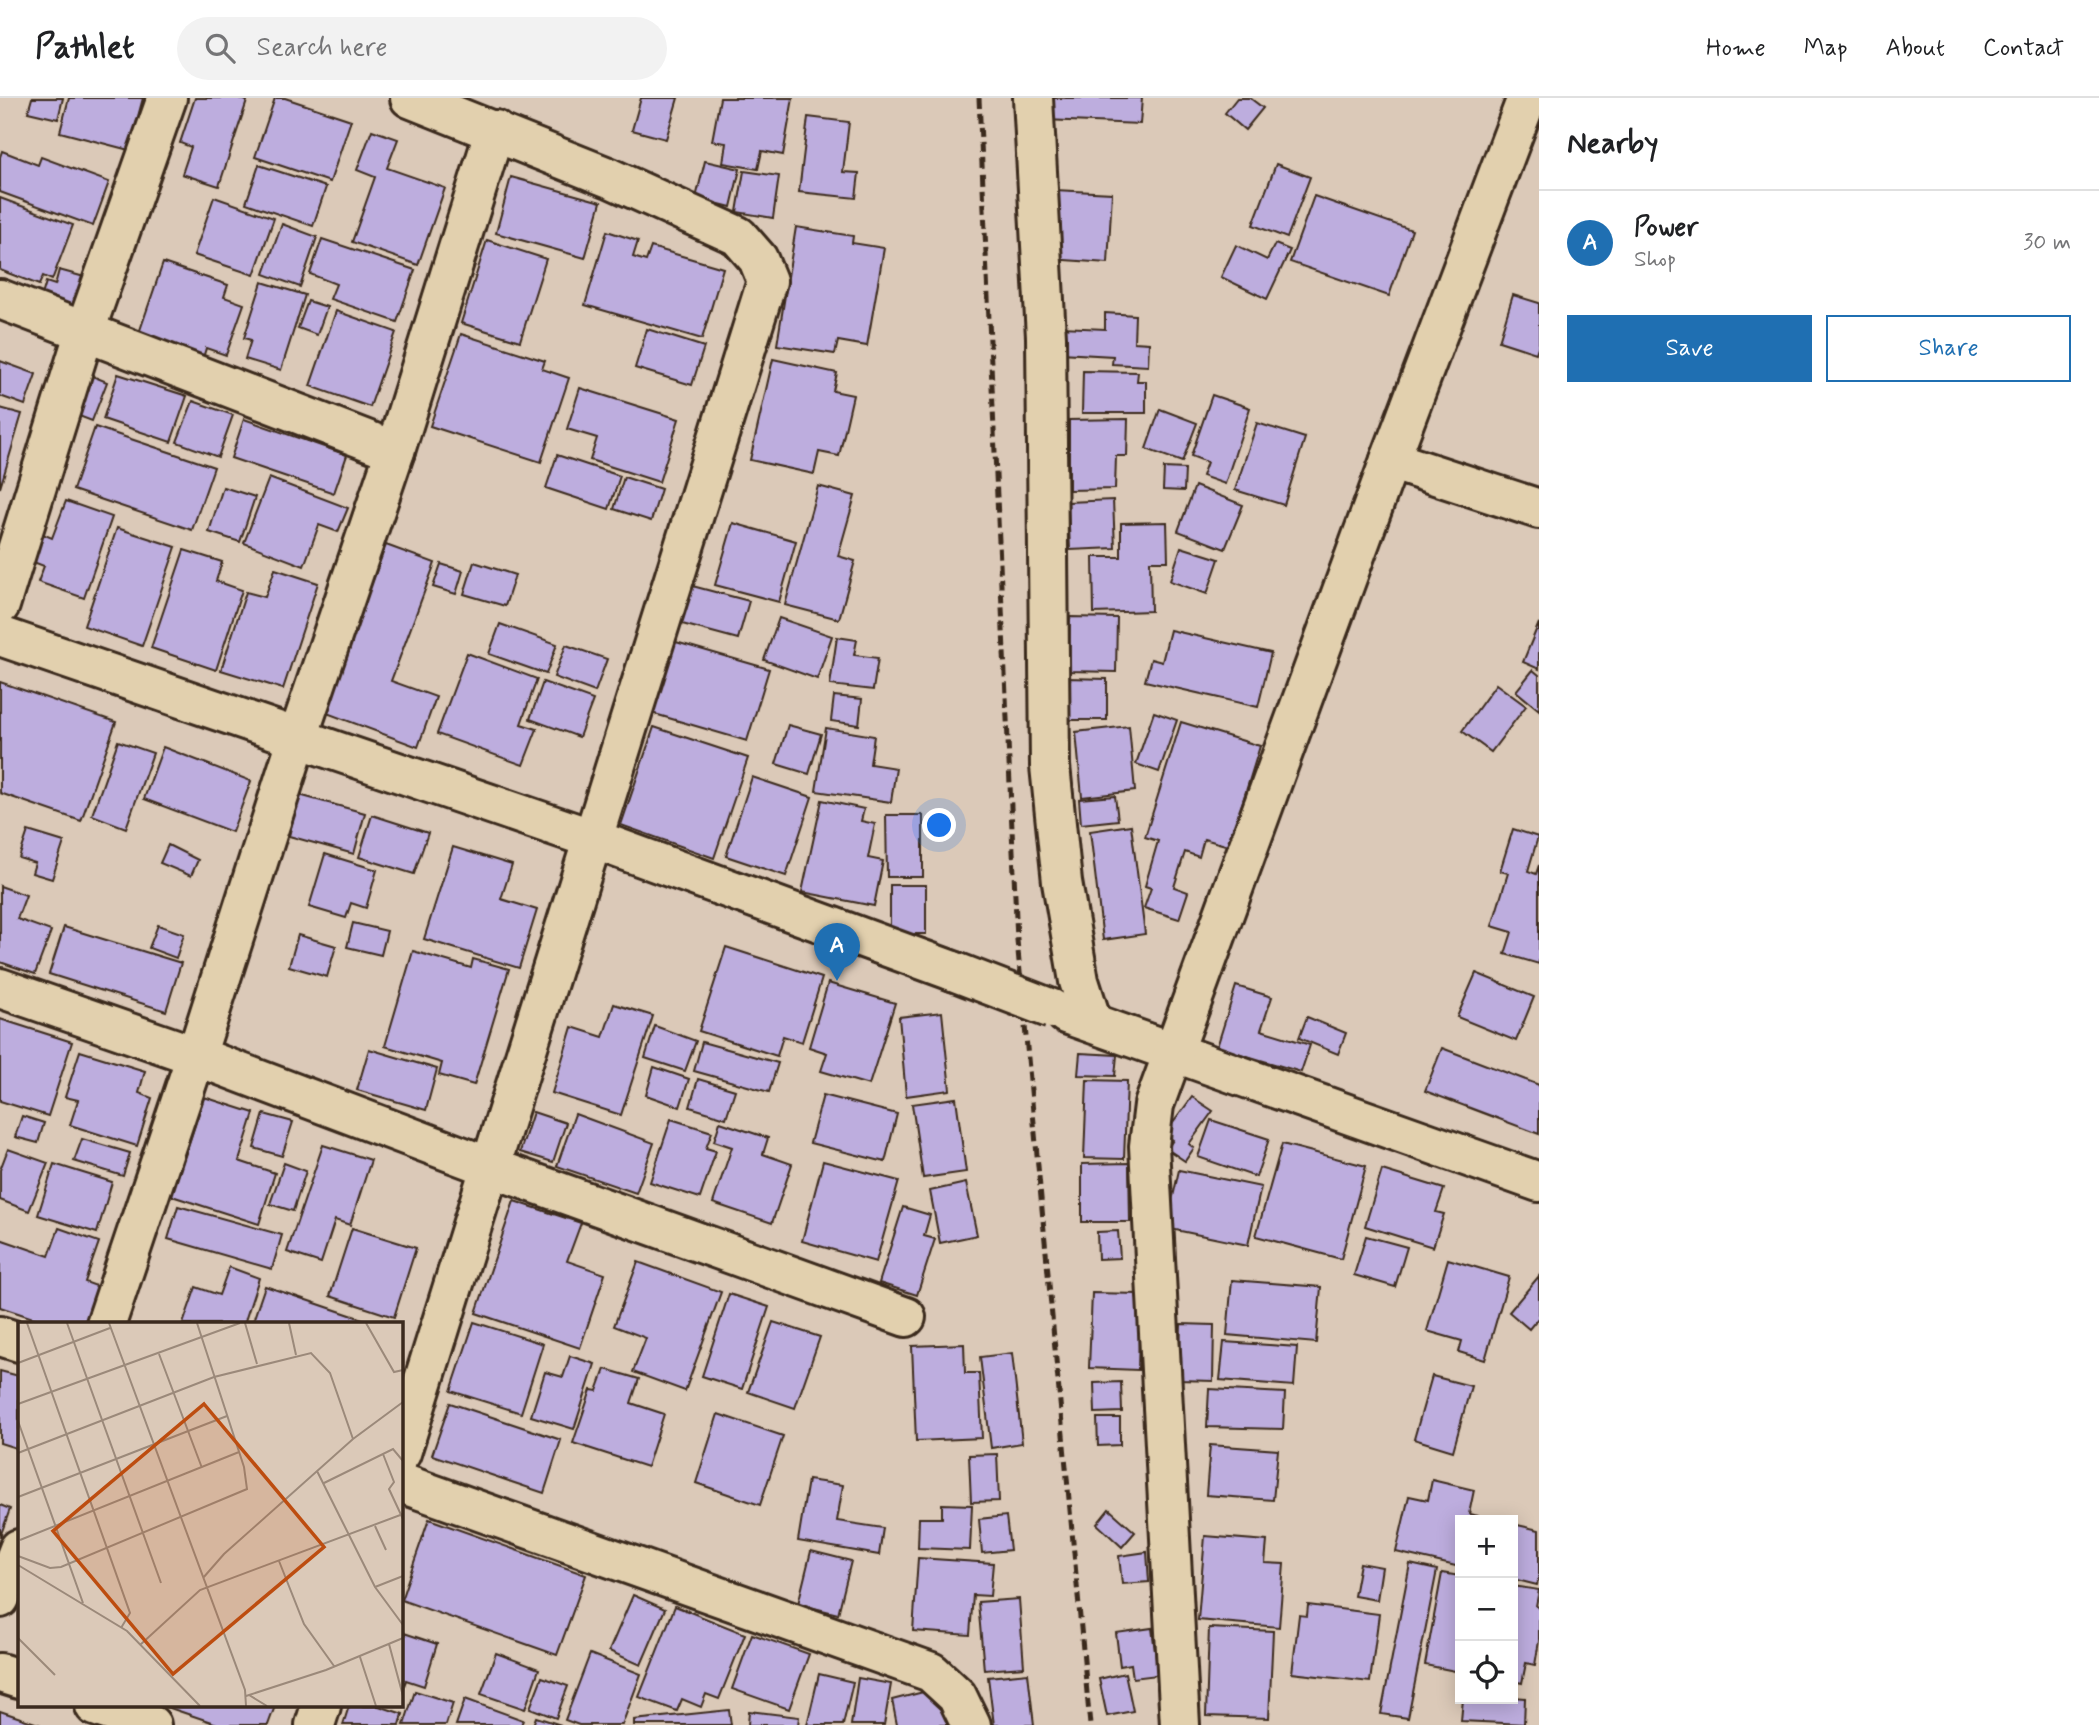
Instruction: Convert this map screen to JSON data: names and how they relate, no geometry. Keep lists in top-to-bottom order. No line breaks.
{"page":{"header":"Pathlet","search":"Search here","nav":["Home","Map","About","Contact"],"heading":"Nearby","list":[{"mark":"A","name":"Power","note":"Shop","value":"30 m"}],"buttons":["Save","Share"],"pins":"A","map_buttons":["+","−"]}}
